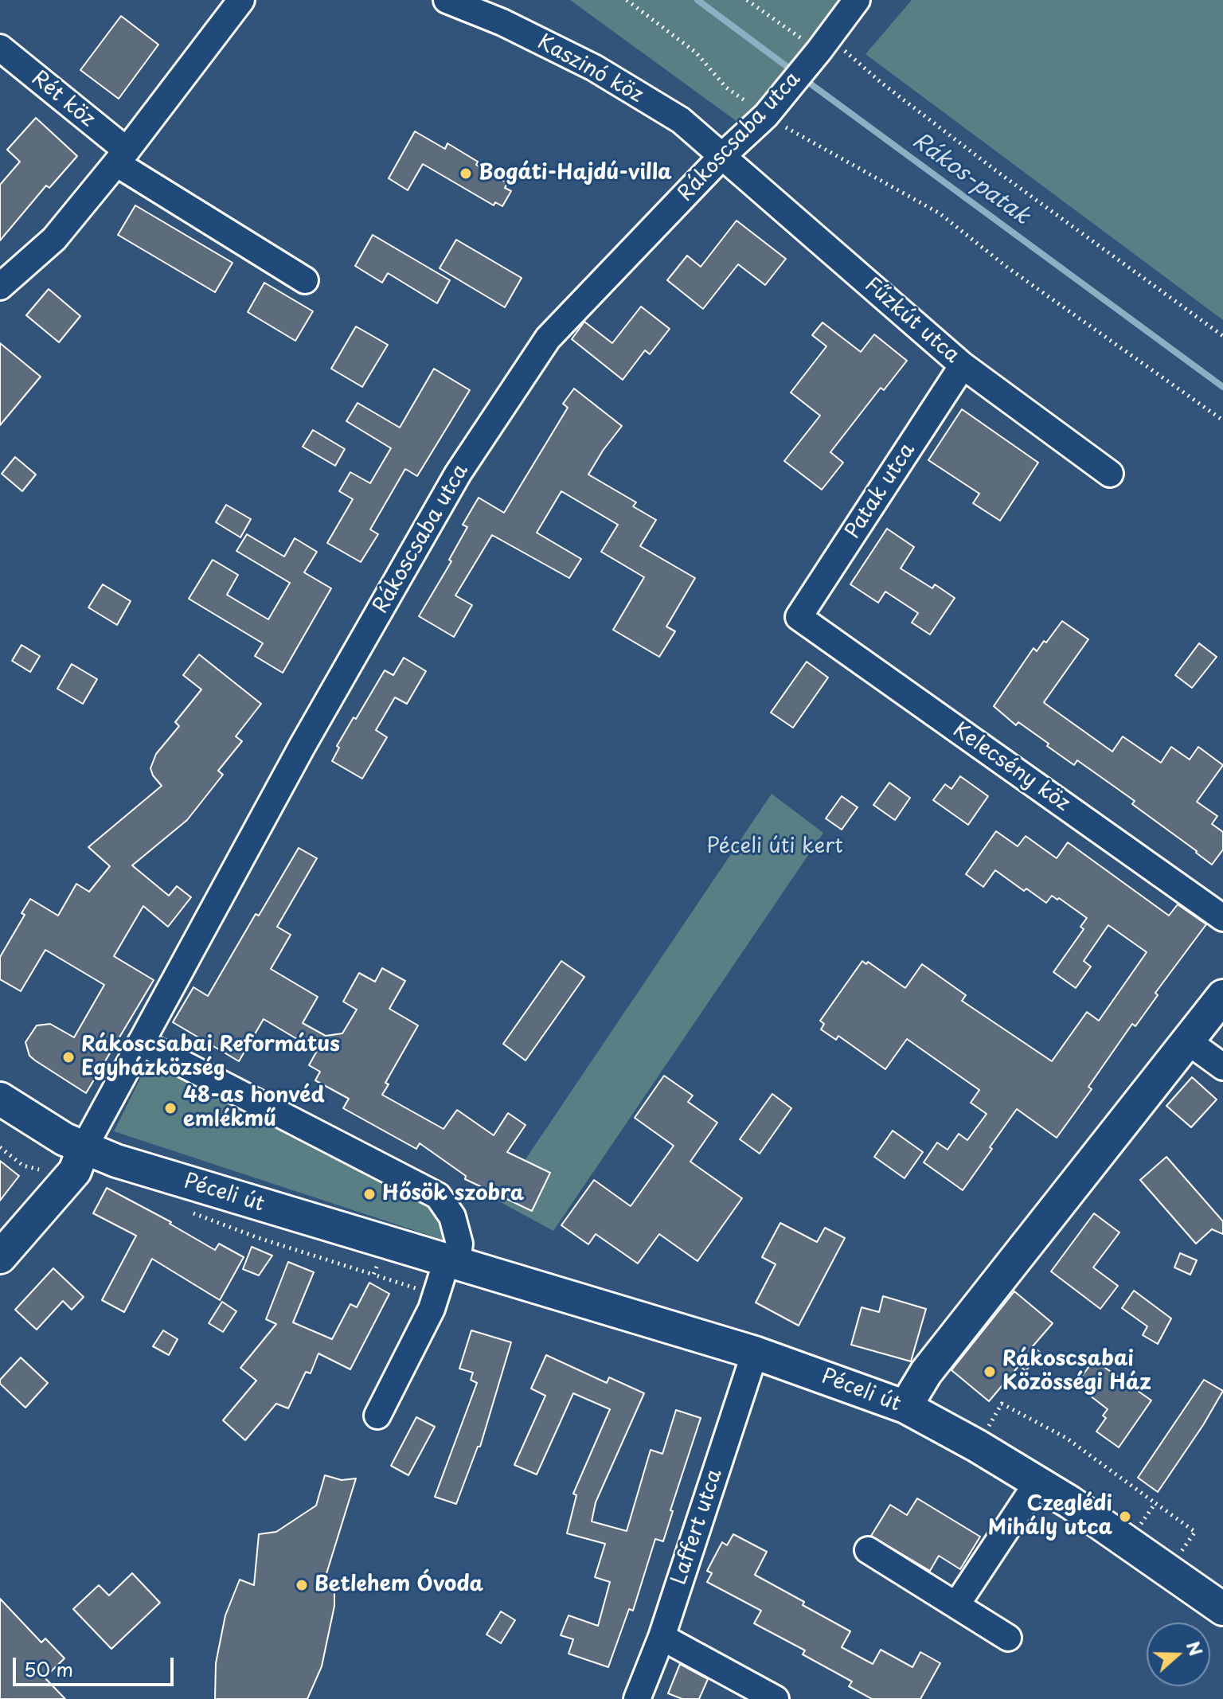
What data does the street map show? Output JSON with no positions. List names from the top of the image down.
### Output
{
  "streets": {
    "main road": ["Péceli út"],
    "street": [
      "Kaszinó köz",
      "Rét köz",
      "Rákoscsaba utca",
      "Fűzkút utca",
      "Patak utca",
      "Kelecsény köz",
      "Laffert utca"
    ]
  },
  "crossings": [
    ["Kaszinó köz", "Rákoscsaba utca"],
    ["Kaszinó köz", "Fűzkút utca"],
    ["Rákoscsaba utca", "Fűzkút utca"],
    ["Rákoscsaba utca", "Péceli út"],
    ["Fűzkút utca", "Patak utca"],
    ["Patak utca", "Kelecsény köz"],
    ["Péceli út", "Laffert utca"]
  ],
  "water": ["Rákos-patak"],
  "parks": ["Péceli úti kert"],
  "places": [
    "Bogáti-Hajdú-villa",
    "Rákoscsabai Református Egyházközség",
    "48-as honvéd emlékmű",
    "Hősök szobra",
    "Rákoscsabai Közösségi Ház",
    "Czeglédi Mihály utca",
    "Betlehem Óvoda"
  ],
  "scale_bar": "50 m",
  "north": "right"
}
